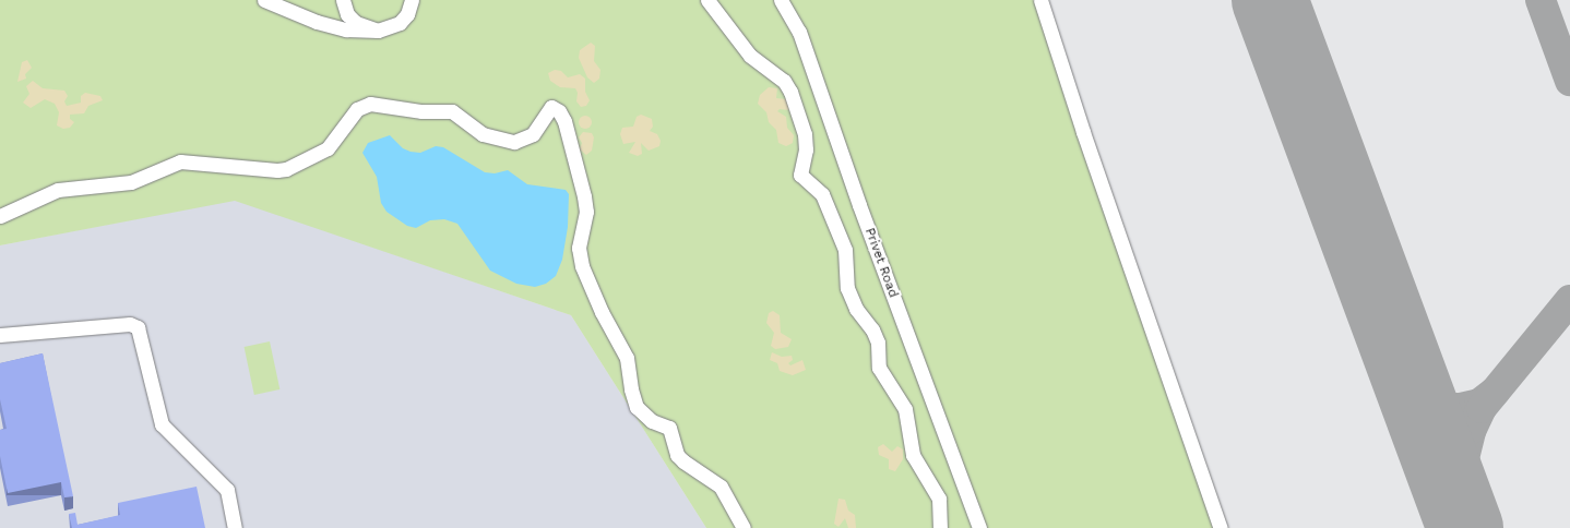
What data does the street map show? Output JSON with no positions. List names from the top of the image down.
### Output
{
  "streets": {
    "lane": ["Privet Road"]
  }
}
